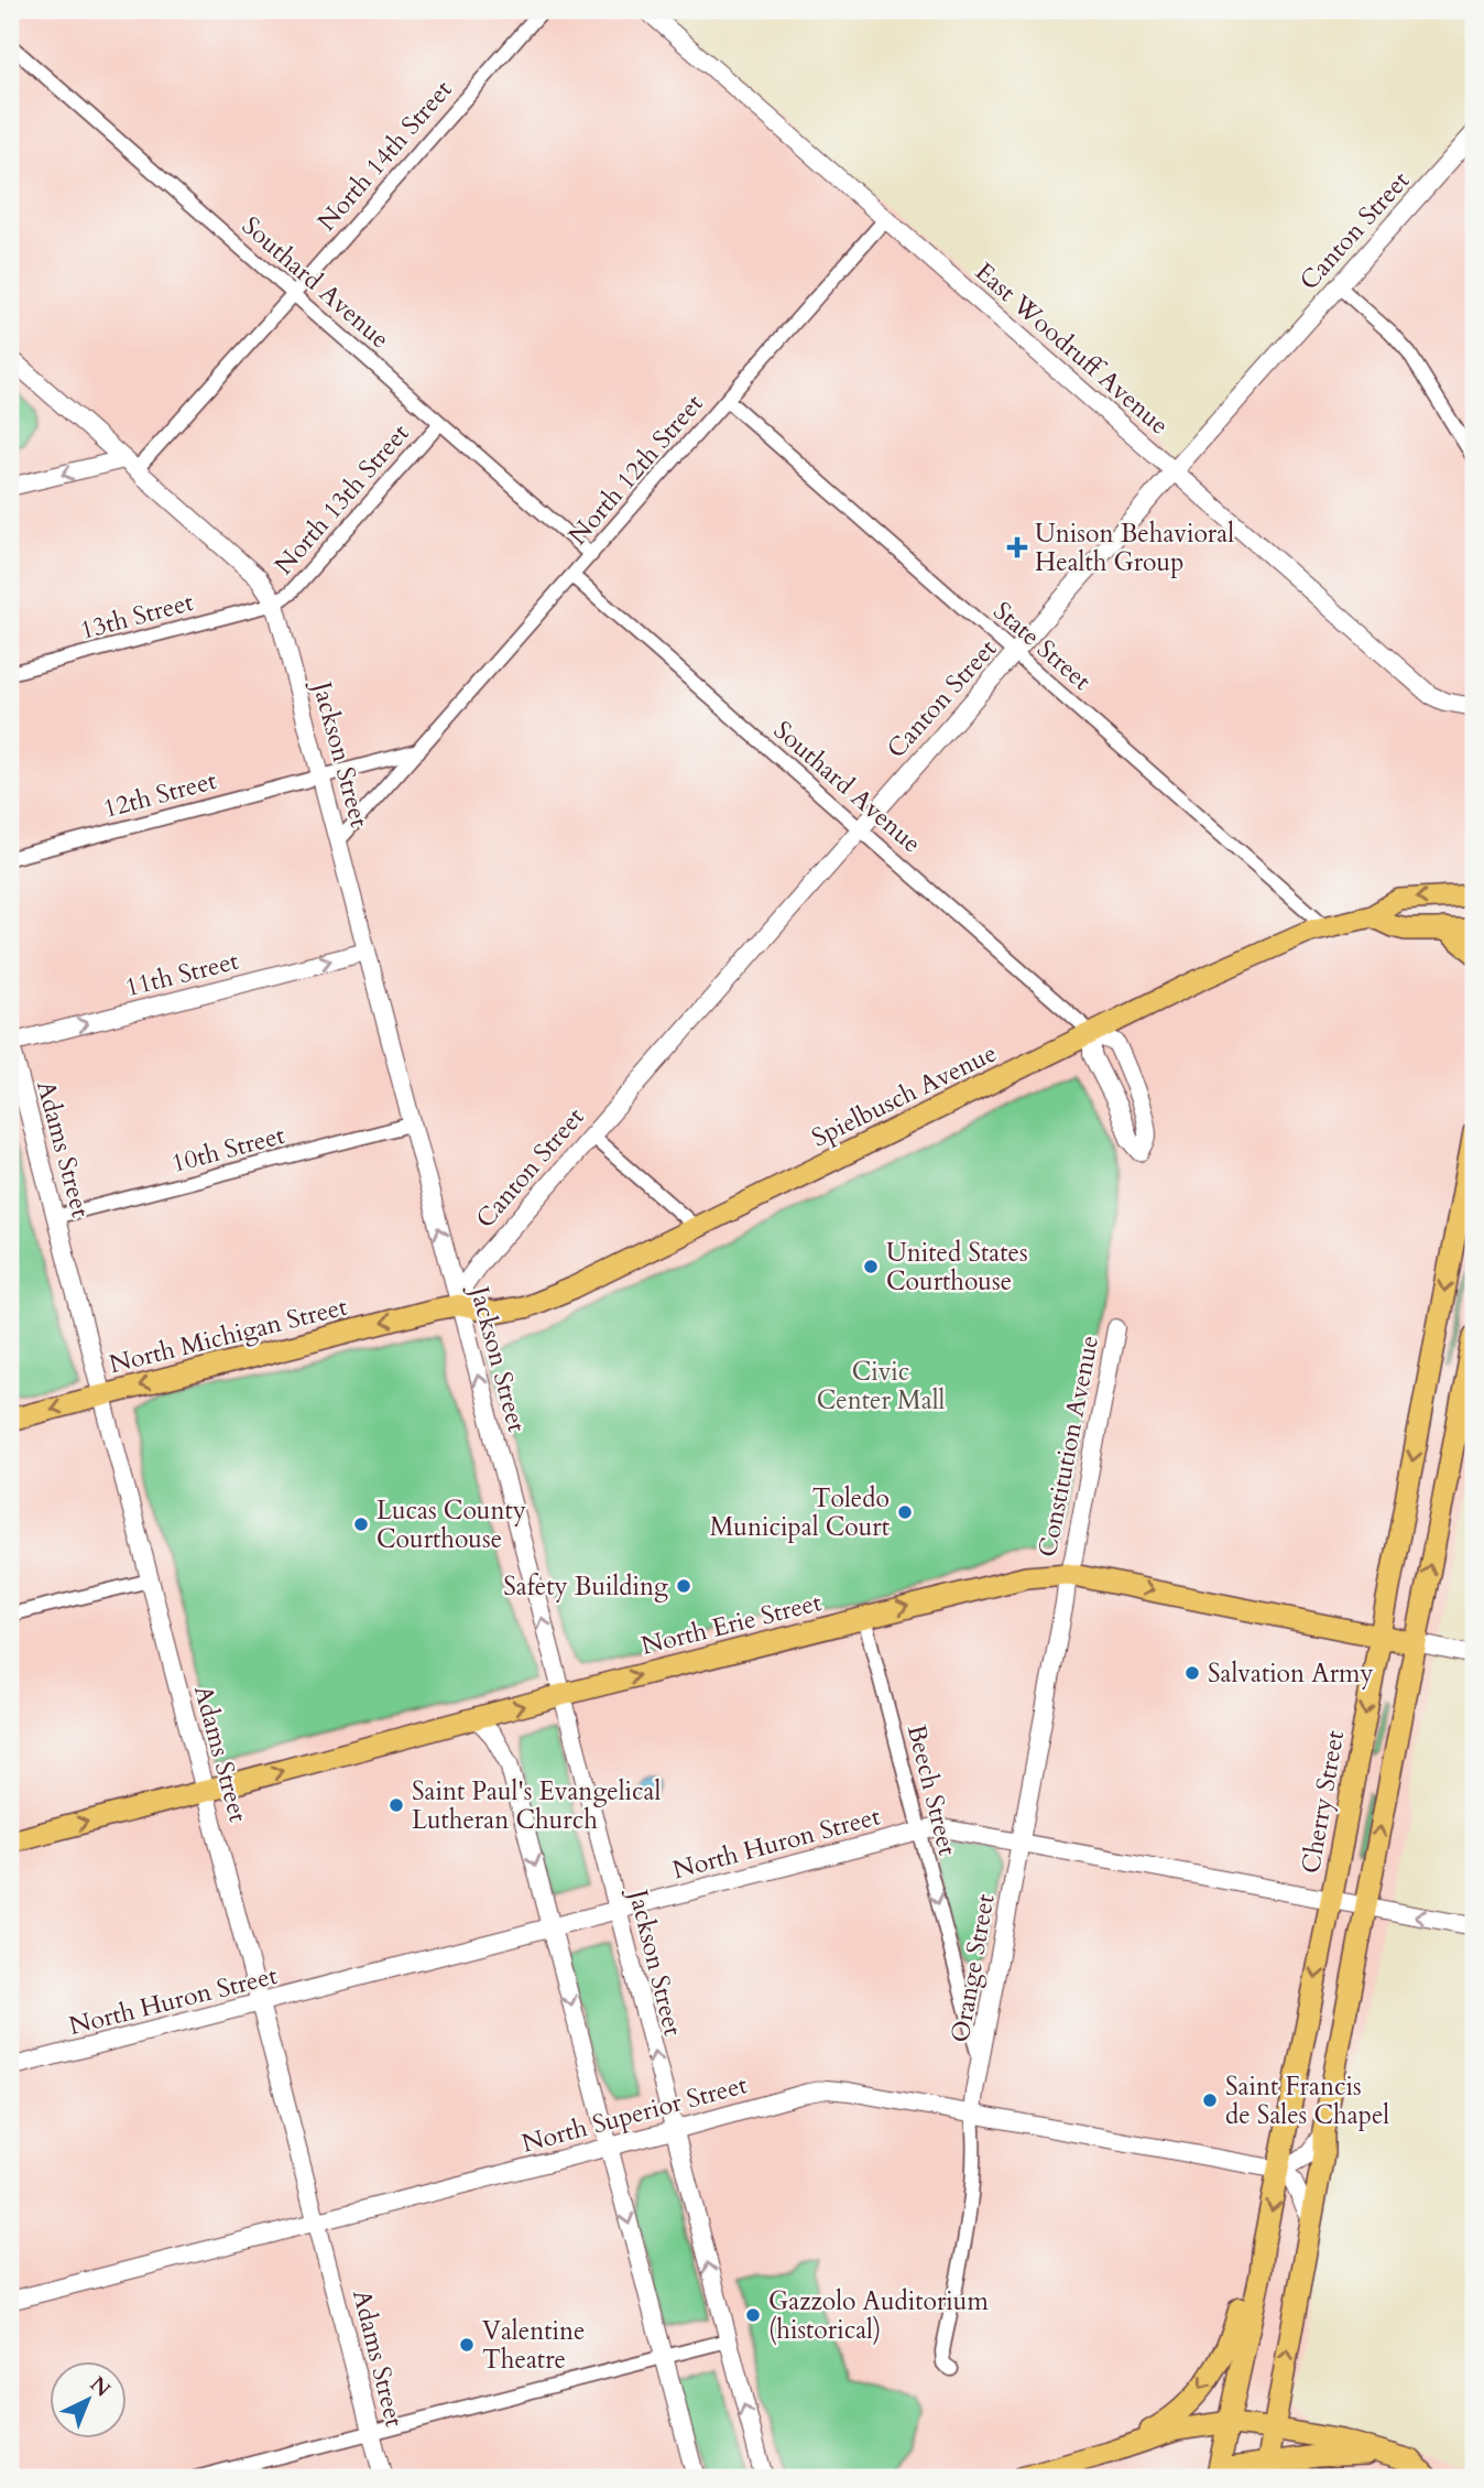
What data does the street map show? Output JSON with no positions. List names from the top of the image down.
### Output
{
  "streets": {
    "main road": [
      "Spielbusch Avenue",
      "North Michigan Street",
      "North Erie Street",
      "Cherry Street"
    ],
    "street": [
      "North 14th Street",
      "Canton Street",
      "Southard Avenue",
      "East Woodruff Avenue",
      "North 12th Street",
      "North 13th Street",
      "13th Street",
      "State Street",
      "Jackson Street",
      "12th Street",
      "11th Street",
      "Adams Street",
      "10th Street",
      "Constitution Avenue",
      "Beech Street",
      "North Huron Street",
      "Orange Street",
      "North Superior Street"
    ]
  },
  "crossings": [
    ["North 14th Street", "Southard Avenue"],
    ["North 14th Street", "Jackson Street"],
    ["Canton Street", "Southard Avenue"],
    ["Canton Street", "East Woodruff Avenue"],
    ["Canton Street", "State Street"],
    ["Canton Street", "Jackson Street"],
    ["Canton Street", "Spielbusch Avenue"],
    ["Canton Street", "North Michigan Street"],
    ["Southard Avenue", "North 12th Street"],
    ["Southard Avenue", "North 13th Street"],
    ["Southard Avenue", "Spielbusch Avenue"],
    ["East Woodruff Avenue", "North 12th Street"],
    ["North 12th Street", "State Street"],
    ["North 12th Street", "Jackson Street"],
    ["North 13th Street", "13th Street"],
    ["North 13th Street", "Jackson Street"],
    ["13th Street", "Jackson Street"],
    ["State Street", "Spielbusch Avenue"],
    ["Jackson Street", "12th Street"],
    ["Jackson Street", "11th Street"],
    ["Jackson Street", "Spielbusch Avenue"],
    ["Jackson Street", "10th Street"],
    ["Jackson Street", "North Michigan Street"],
    ["Jackson Street", "North Erie Street"],
    ["Jackson Street", "North Huron Street"],
    ["Jackson Street", "North Superior Street"],
    ["11th Street", "Adams Street"],
    ["Spielbusch Avenue", "North Michigan Street"],
    ["Adams Street", "10th Street"],
    ["Adams Street", "North Michigan Street"],
    ["Adams Street", "North Erie Street"],
    ["Adams Street", "North Huron Street"],
    ["Adams Street", "North Superior Street"],
    ["Constitution Avenue", "North Erie Street"],
    ["Constitution Avenue", "Orange Street"],
    ["North Erie Street", "Beech Street"],
    ["North Erie Street", "Cherry Street"],
    ["North Erie Street", "Orange Street"],
    ["Beech Street", "North Huron Street"],
    ["Beech Street", "Orange Street"],
    ["Cherry Street", "North Huron Street"],
    ["Cherry Street", "North Superior Street"],
    ["North Huron Street", "Orange Street"],
    ["Orange Street", "North Superior Street"]
  ],
  "one_way": [
    "11th Street",
    "North Michigan Street",
    "North Erie Street",
    "Beech Street"
  ],
  "parks": ["Civic Center Mall"],
  "places": {
    "health": ["Unison Behavioral Health Group"],
    "other": [
      "United States Courthouse",
      "Toledo Municipal Court",
      "Lucas County Courthouse",
      "Safety Building",
      "Salvation Army",
      "Saint Paul's Evangelical Lutheran Church",
      "Saint Francis de Sales Chapel",
      "Gazzolo Auditorium (historical)",
      "Valentine Theatre"
    ]
  },
  "north": "top right"
}
